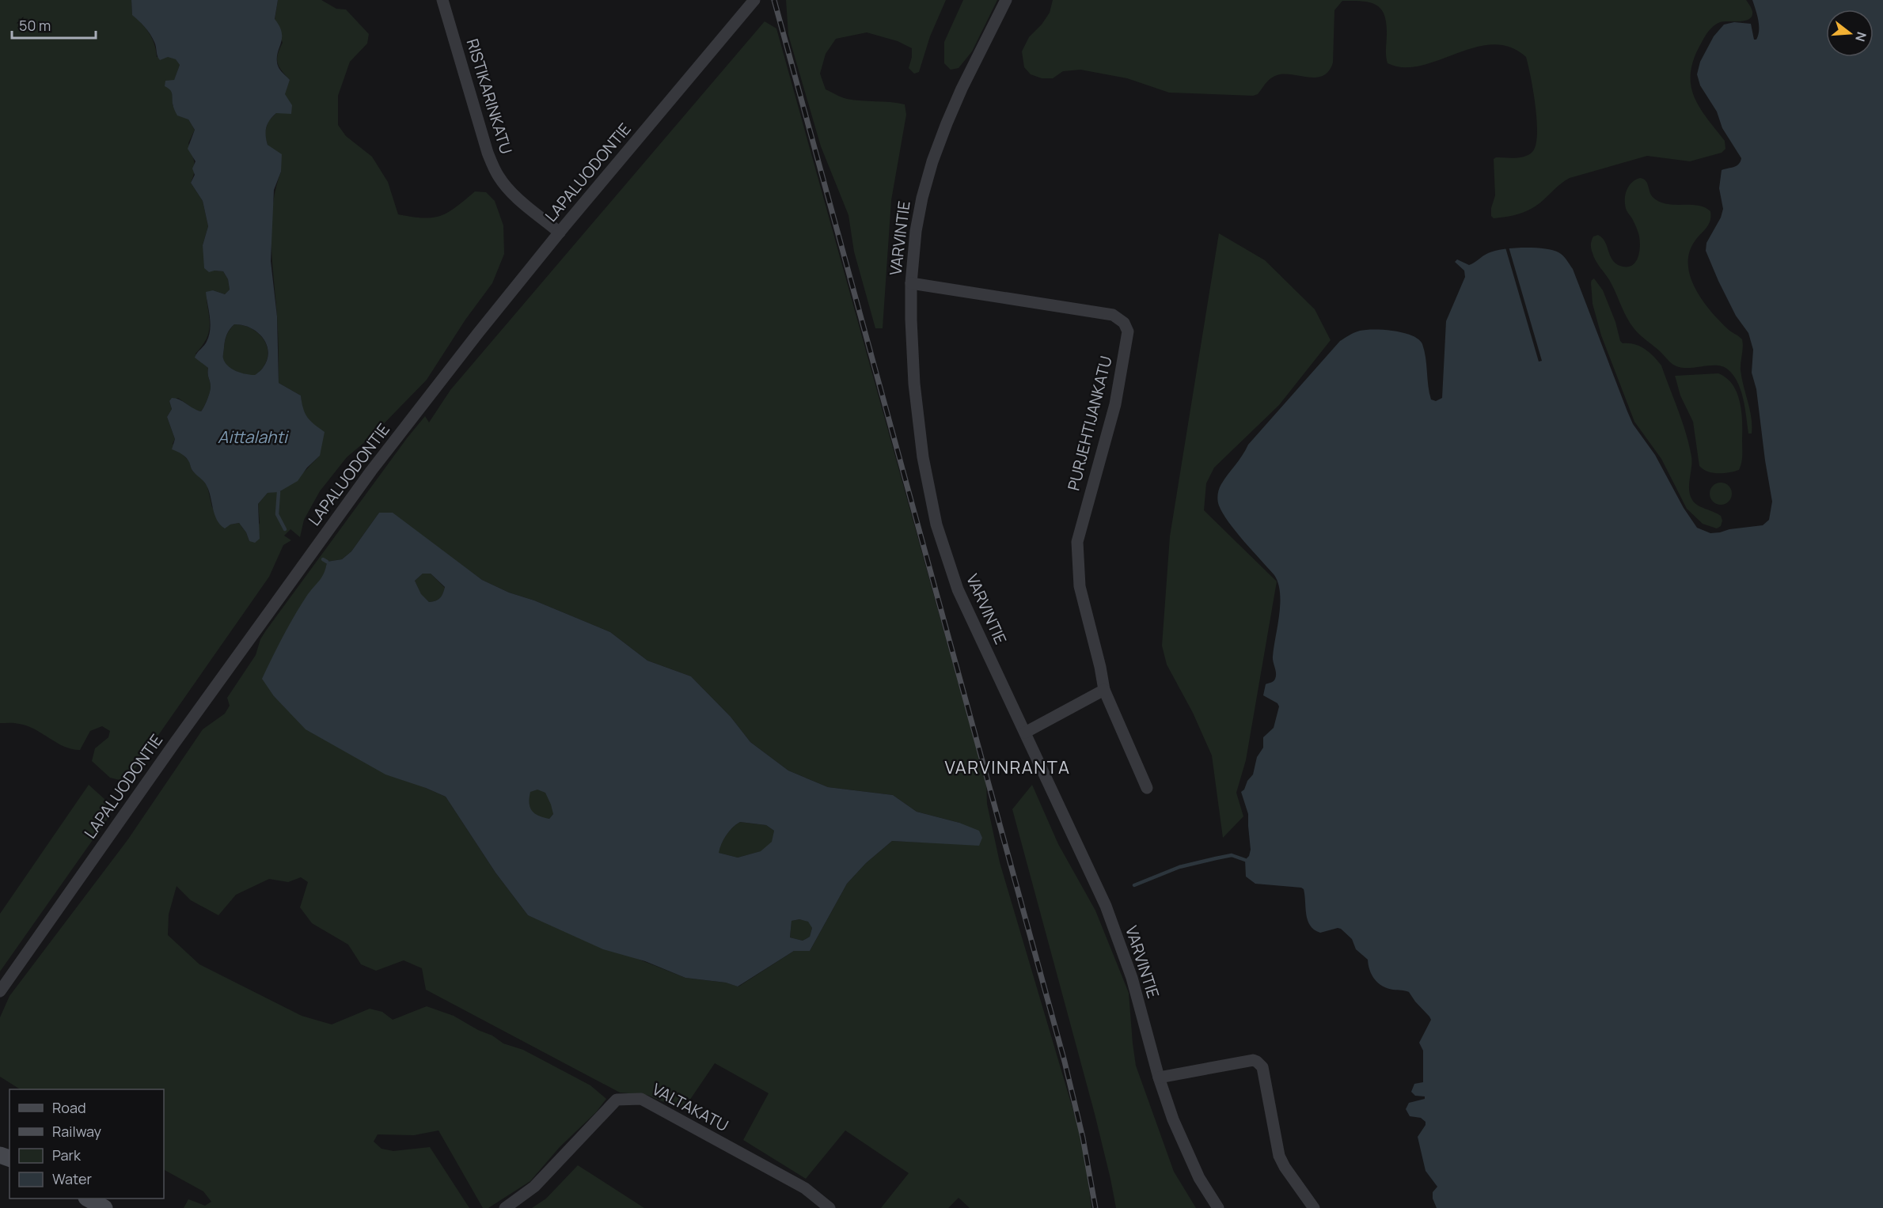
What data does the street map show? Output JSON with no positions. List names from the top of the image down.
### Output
{
  "streets": {
    "street": [
      "RISTIKARINKATU",
      "LAPALUODONTIE",
      "VARVINTIE",
      "PURJEHTIJANKATU",
      "VALTAKATU"
    ]
  },
  "crossings": [
    ["RISTIKARINKATU", "LAPALUODONTIE"],
    ["VARVINTIE", "PURJEHTIJANKATU"]
  ],
  "districts": ["VARVINRANTA"],
  "water": ["Aittalahti"],
  "legend": [
    "Road",
    "Railway",
    "Park",
    "Water"
  ],
  "scale_bar": "50 m",
  "north": "right"
}
